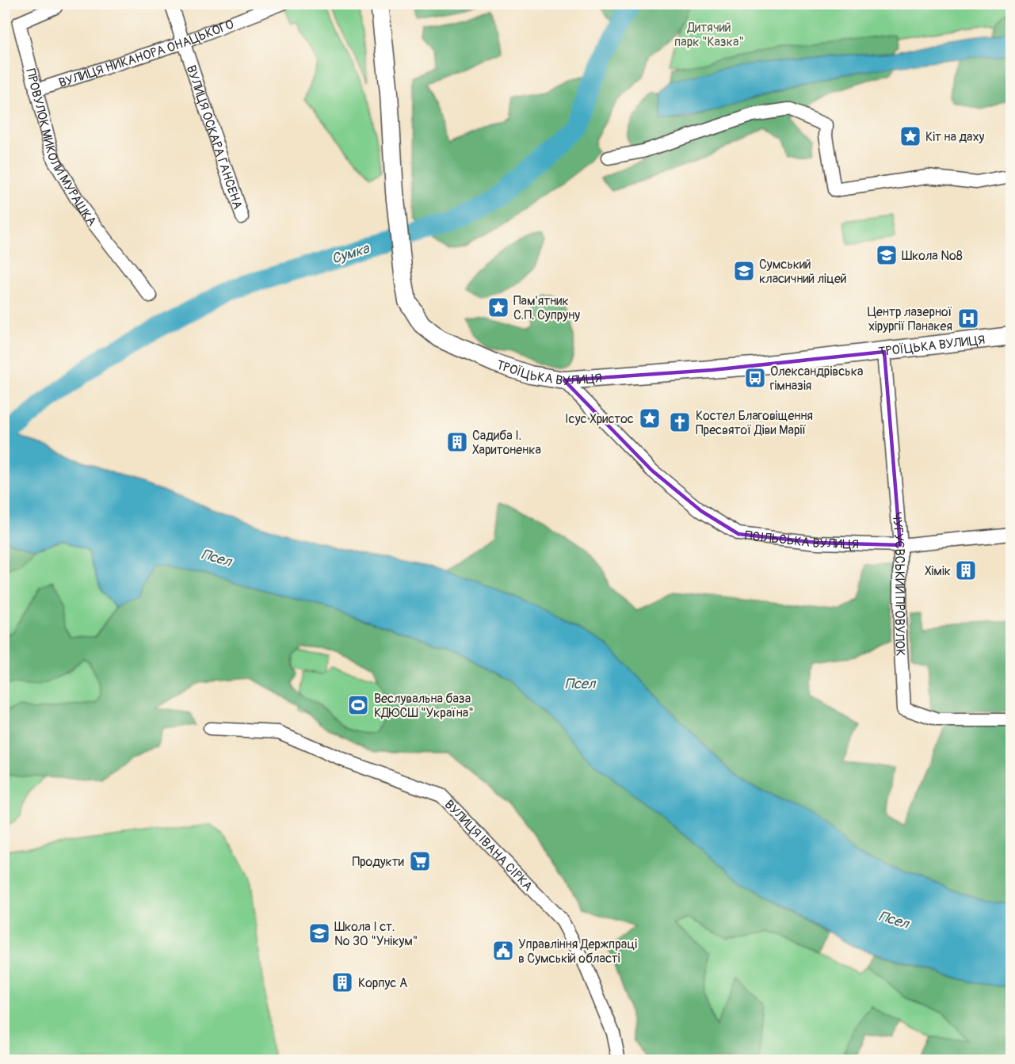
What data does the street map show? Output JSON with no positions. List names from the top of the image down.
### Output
{
  "streets": {
    "main road": ["ТРОЇЦЬКА ВУЛИЦЯ"],
    "street": [
      "ВУЛИЦЯ НИКАНОРА ОНАЦЬКОГО",
      "ВУЛИЦЯ ОСКАРА ГАНСЕНА",
      "ПРОВУЛОК МИКОЛИ МУРАШКА",
      "ПСІЛЬСЬКА ВУЛИЦЯ",
      "ЧУГУЄВСЬКИЙ ПРОВУЛОК",
      "ВУЛИЦЯ ІВАНА СІРКА"
    ]
  },
  "crossings": [
    ["ВУЛИЦЯ НИКАНОРА ОНАЦЬКОГО", "ВУЛИЦЯ ОСКАРА ГАНСЕНА"],
    ["ВУЛИЦЯ НИКАНОРА ОНАЦЬКОГО", "ПРОВУЛОК МИКОЛИ МУРАШКА"],
    ["ТРОЇЦЬКА ВУЛИЦЯ", "ПСІЛЬСЬКА ВУЛИЦЯ"],
    ["ТРОЇЦЬКА ВУЛИЦЯ", "ЧУГУЄВСЬКИЙ ПРОВУЛОК"],
    ["ПСІЛЬСЬКА ВУЛИЦЯ", "ЧУГУЄВСЬКИЙ ПРОВУЛОК"]
  ],
  "water": ["Сумка", "Псел"],
  "parks": ["Дитячий парк \"Казка\""],
  "places": {
    "place": ["Кіт на даху", "Пам'ятник С.П. Супруну", "Ісус Христос"],
    "school or university": ["Школа №8", "Сумський класичний ліцей", "Школа І ст. № 30 \"Унікум\""],
    "hospital": ["Центр лазерної хірургії Панакея"],
    "bus stop": ["Олександрівська гімназія"],
    "church": ["Костел Благовіщення Пресвятої Діви Марії"],
    "building": ["Садиба І. Харитоненка", "Хімік", "Корпус А"],
    "sports": ["Веслувальна база КДЮСШ \"Україна\""],
    "supermarket": ["Продукти"],
    "public building": ["Управління Держпраці в Сумській області"]
  }
}
